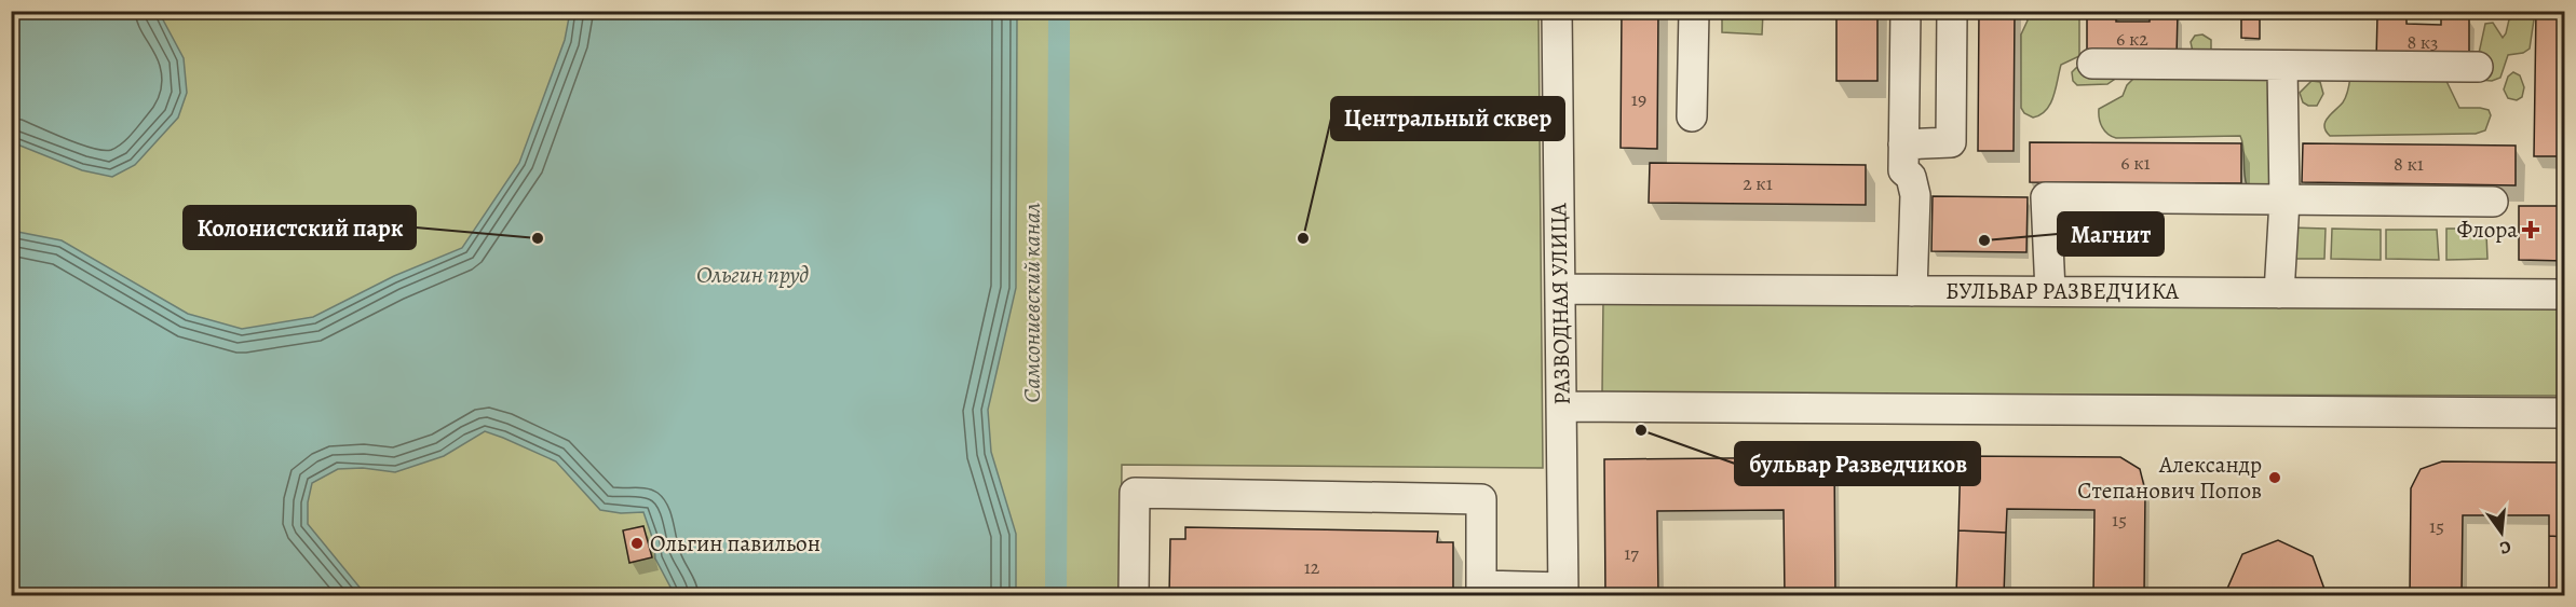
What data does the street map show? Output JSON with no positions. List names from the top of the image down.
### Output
{
  "streets": {
    "street": ["БУЛЬВАР РАЗВЕДЧИКА", "РАЗВОДНАЯ УЛИЦА"]
  },
  "crossings": [
    ["БУЛЬВАР РАЗВЕДЧИКА", "РАЗВОДНАЯ УЛИЦА"]
  ],
  "water": ["Ольгин пруд", "Самсониевский канал"],
  "places": {
    "health": ["Флора"],
    "other": [
      "Колонистский парк",
      "Центральный сквер",
      "Магнит",
      "бульвар Разведчиков",
      "Александр Степанович Попов",
      "Ольгин павильон"
    ]
  },
  "house_numbers": [
    "6 к2",
    "8 к3",
    "19",
    "6 к1",
    "8 к1",
    "2 к1",
    "15",
    "15",
    "17",
    "12"
  ],
  "north": "bottom"
}
